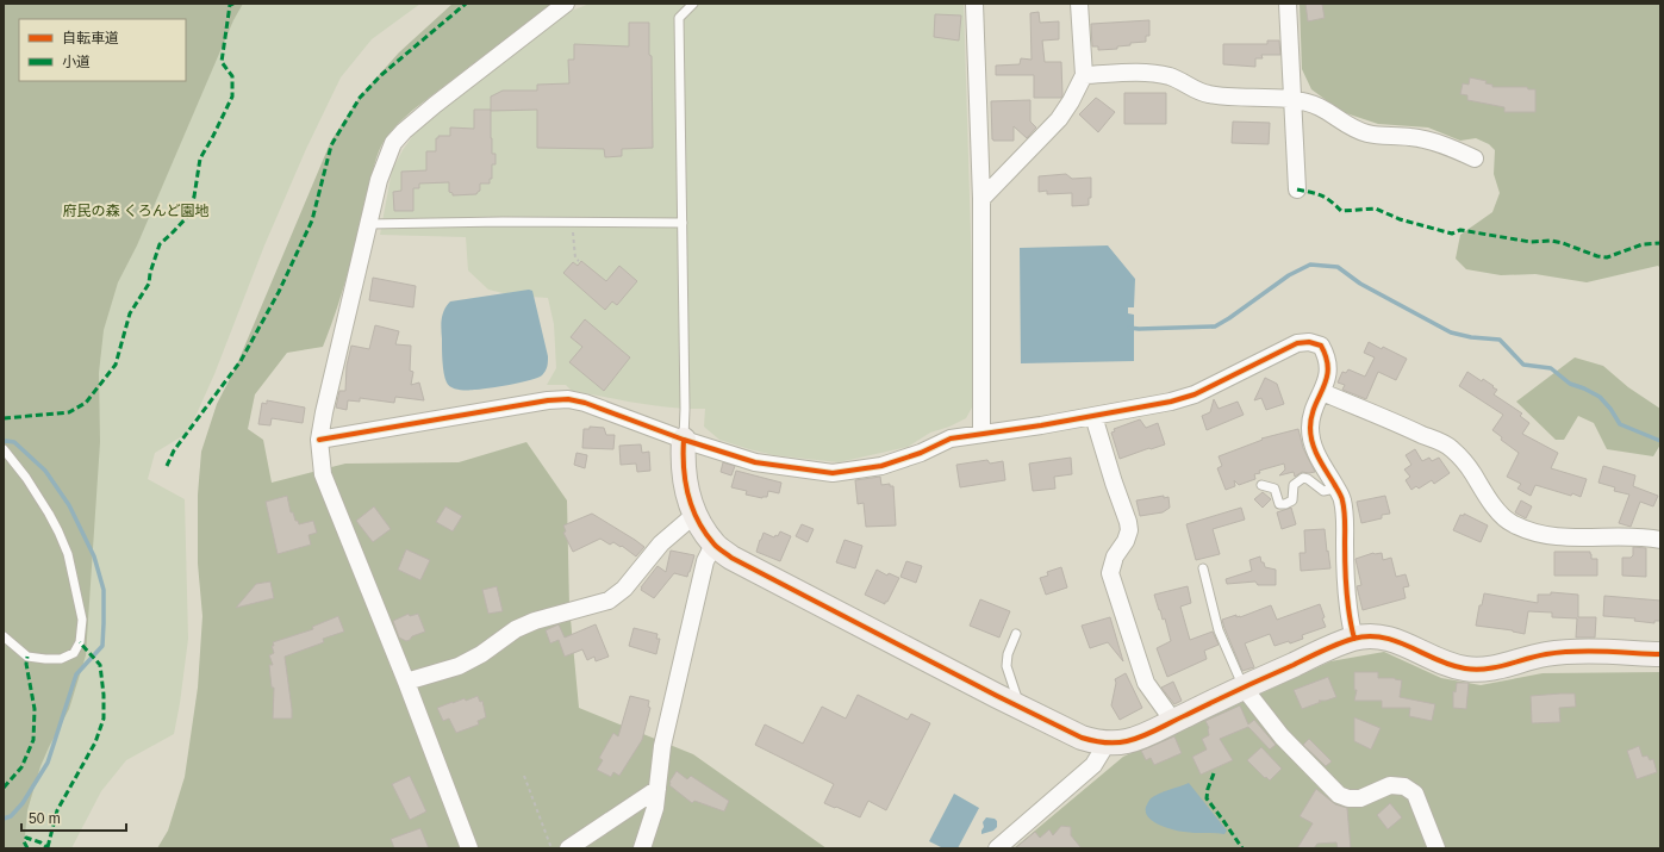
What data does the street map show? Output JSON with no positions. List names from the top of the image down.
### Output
{
  "parks": ["府民の森 くろんど園地"],
  "legend": ["自転車道", "小道"],
  "scale_bar": "50 m"
}
